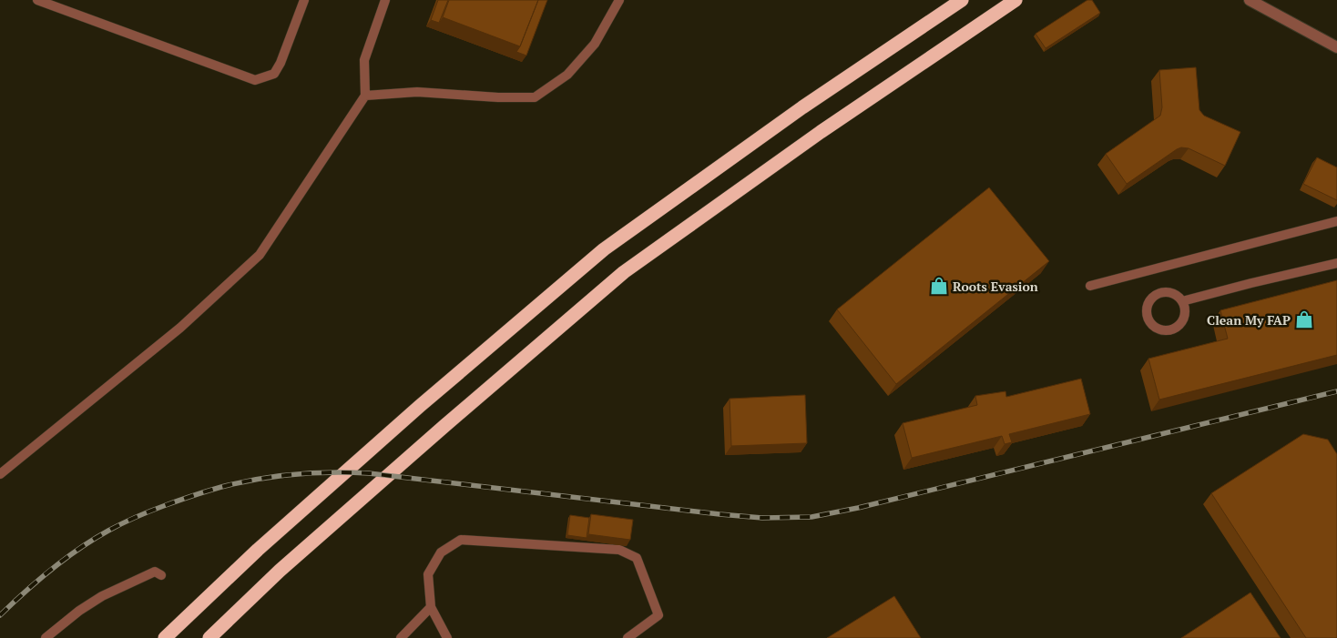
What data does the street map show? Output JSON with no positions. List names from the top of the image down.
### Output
{
  "places": {
    "shop": ["Roots Evasion", "Clean My FAP"]
  }
}
